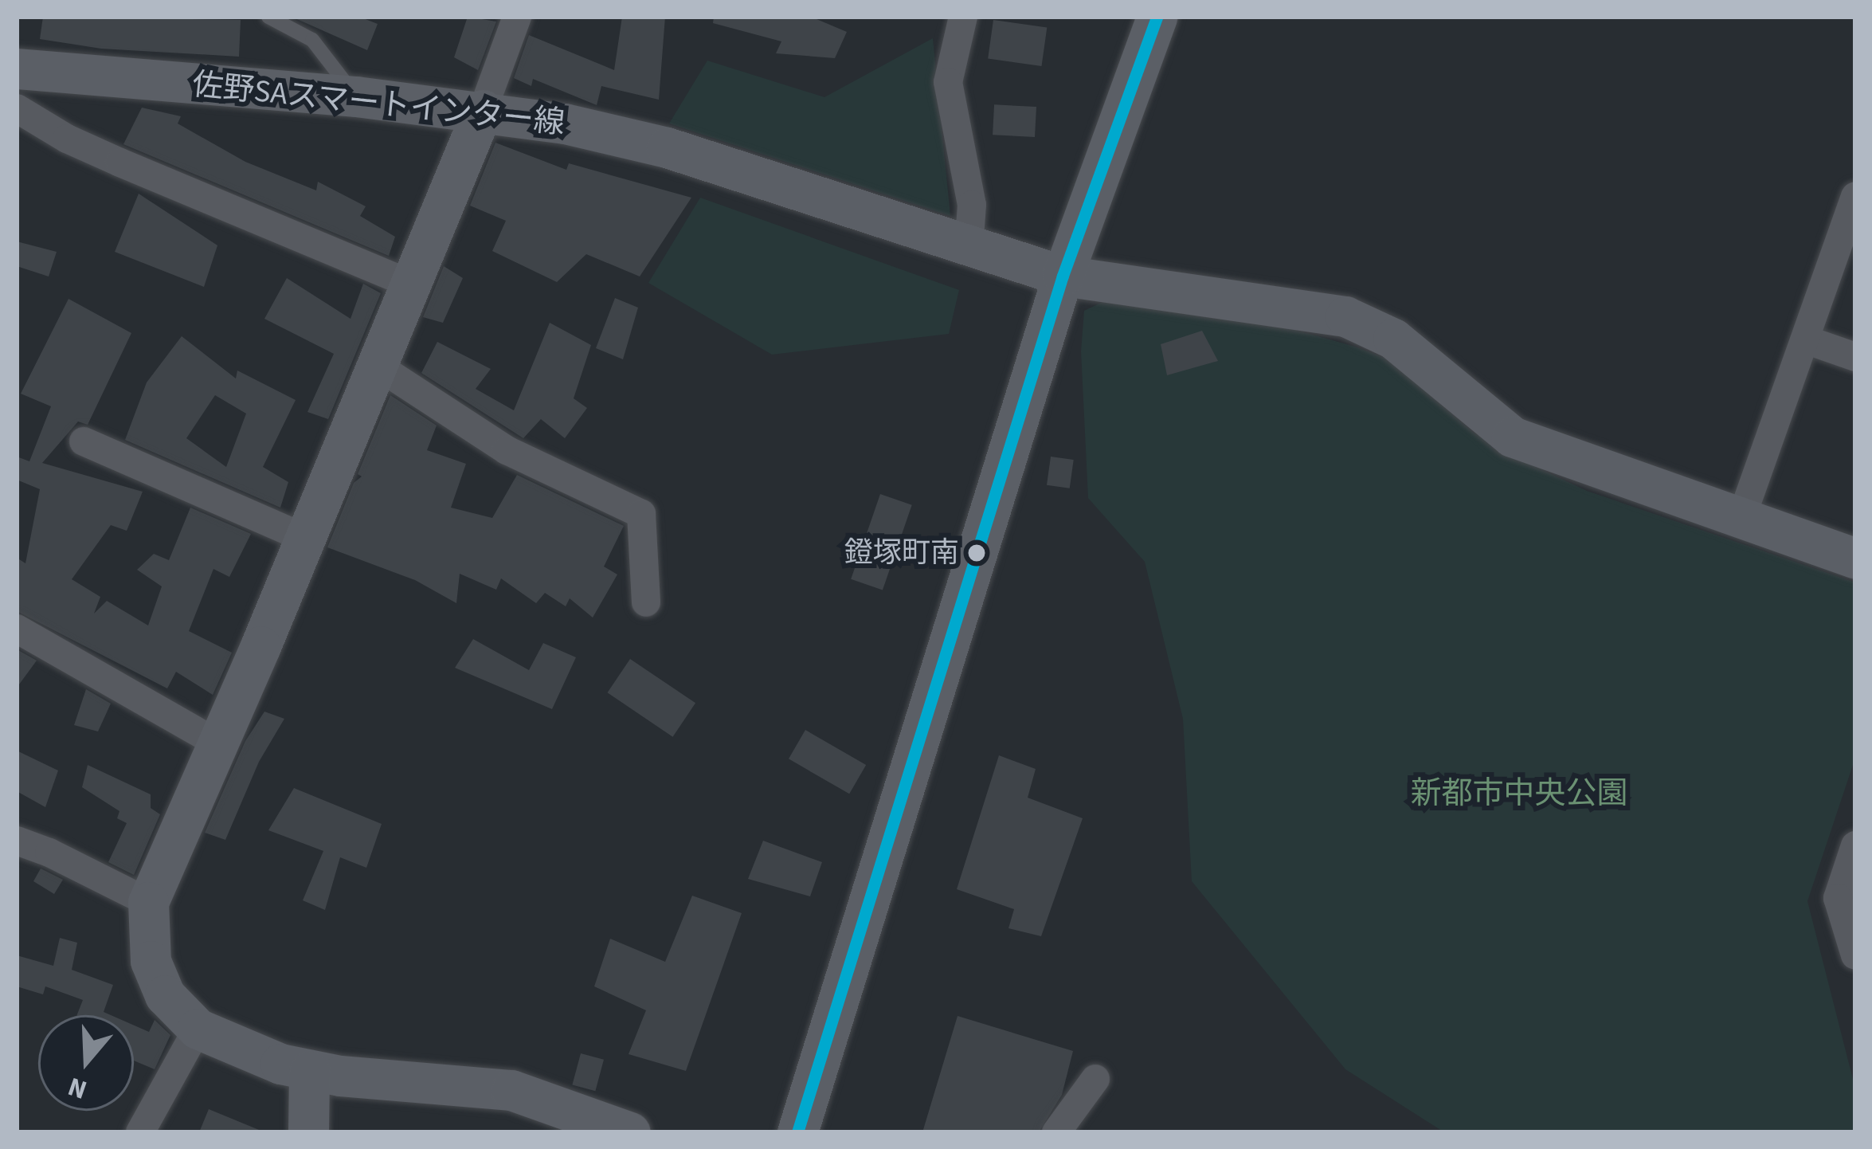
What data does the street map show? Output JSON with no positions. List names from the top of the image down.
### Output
{
  "streets": {
    "street": ["佐野SAスマートインター線"]
  },
  "parks": ["新都市中央公園"],
  "places": ["鐙塚町南"],
  "north": "bottom"
}
